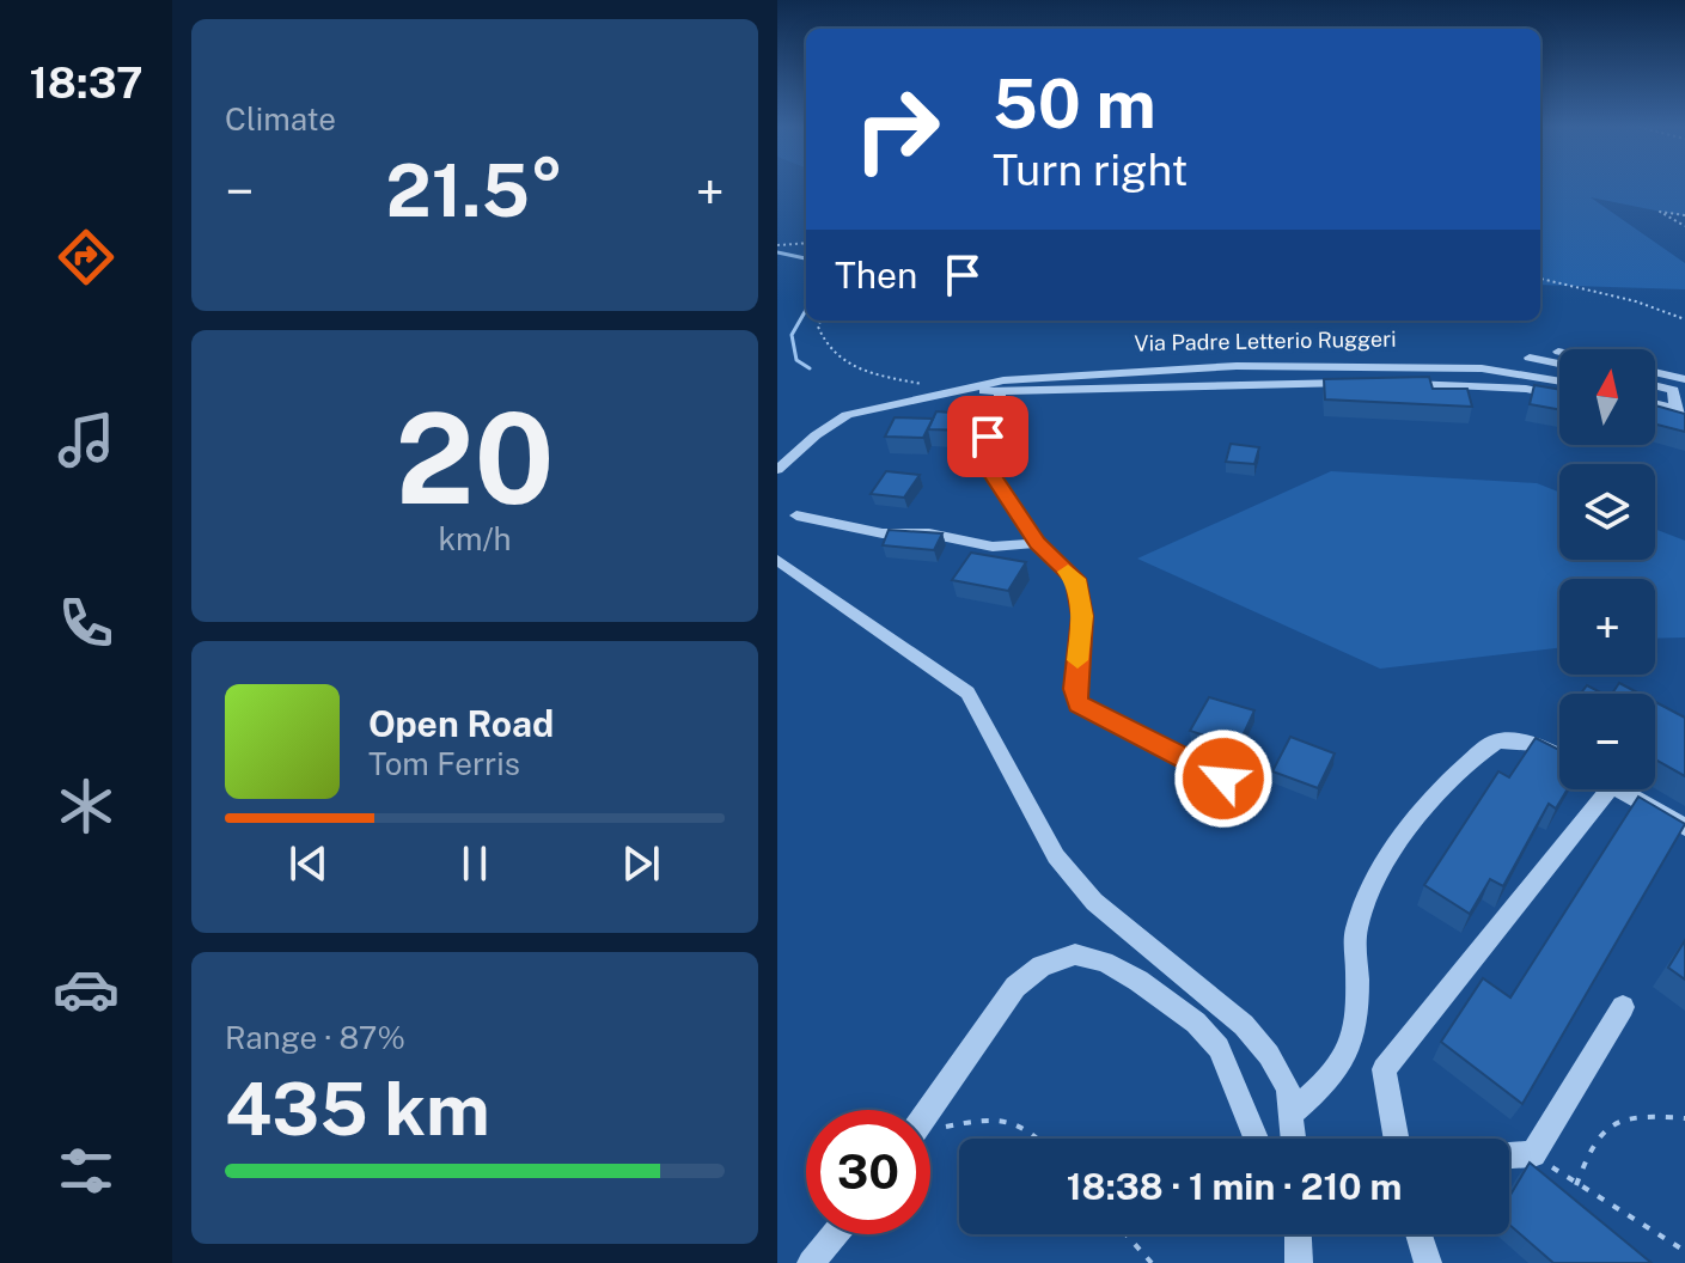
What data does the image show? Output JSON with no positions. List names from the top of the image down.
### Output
{
  "streets": {
    "street": ["Via Padre Letterio Ruggeri"]
  },
  "north": "top",
  "page": {
    "tabs": "18:37",
    "tile": [
      "Climate",
      ["20", "km/h"],
      ["Range · 87%", "435 km"]
    ],
    "turn": ["50 m", "Turn right"],
    "heat": ["−", "21.5°", "+"],
    "then": "Then",
    "map_buttons": ["+", "−"],
    "song": ["Open Road", "Tom Ferris"],
    "limit": "30",
    "trip": "18:38 · 1 min · 210 m"
  }
}
